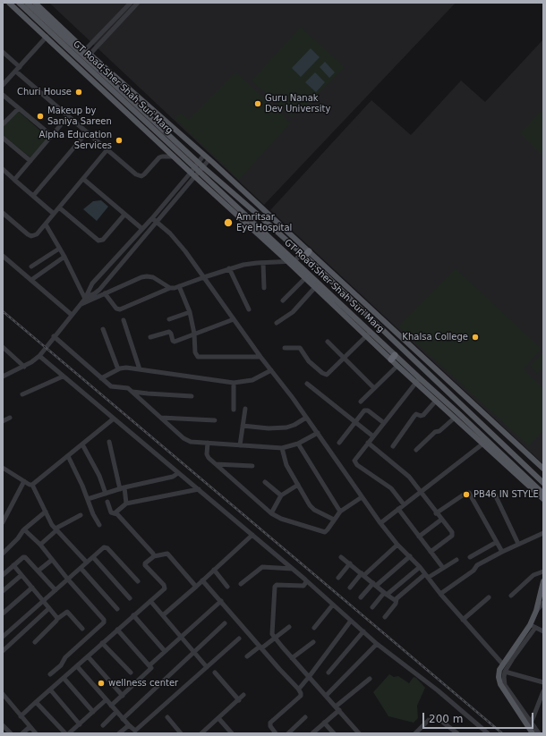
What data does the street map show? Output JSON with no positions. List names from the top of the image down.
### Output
{
  "streets": {
    "main road": ["GT Road;Sher Shah Suri Marg"]
  },
  "places": [
    "Churi House",
    "Guru Nanak Dev University",
    "Makeup by Saniya Sareen",
    "Alpha Education Services",
    "Amritsar Eye Hospital",
    "Khalsa College",
    "PB46 IN STYLE",
    "wellness center"
  ],
  "scale_bar": "200 m"
}
